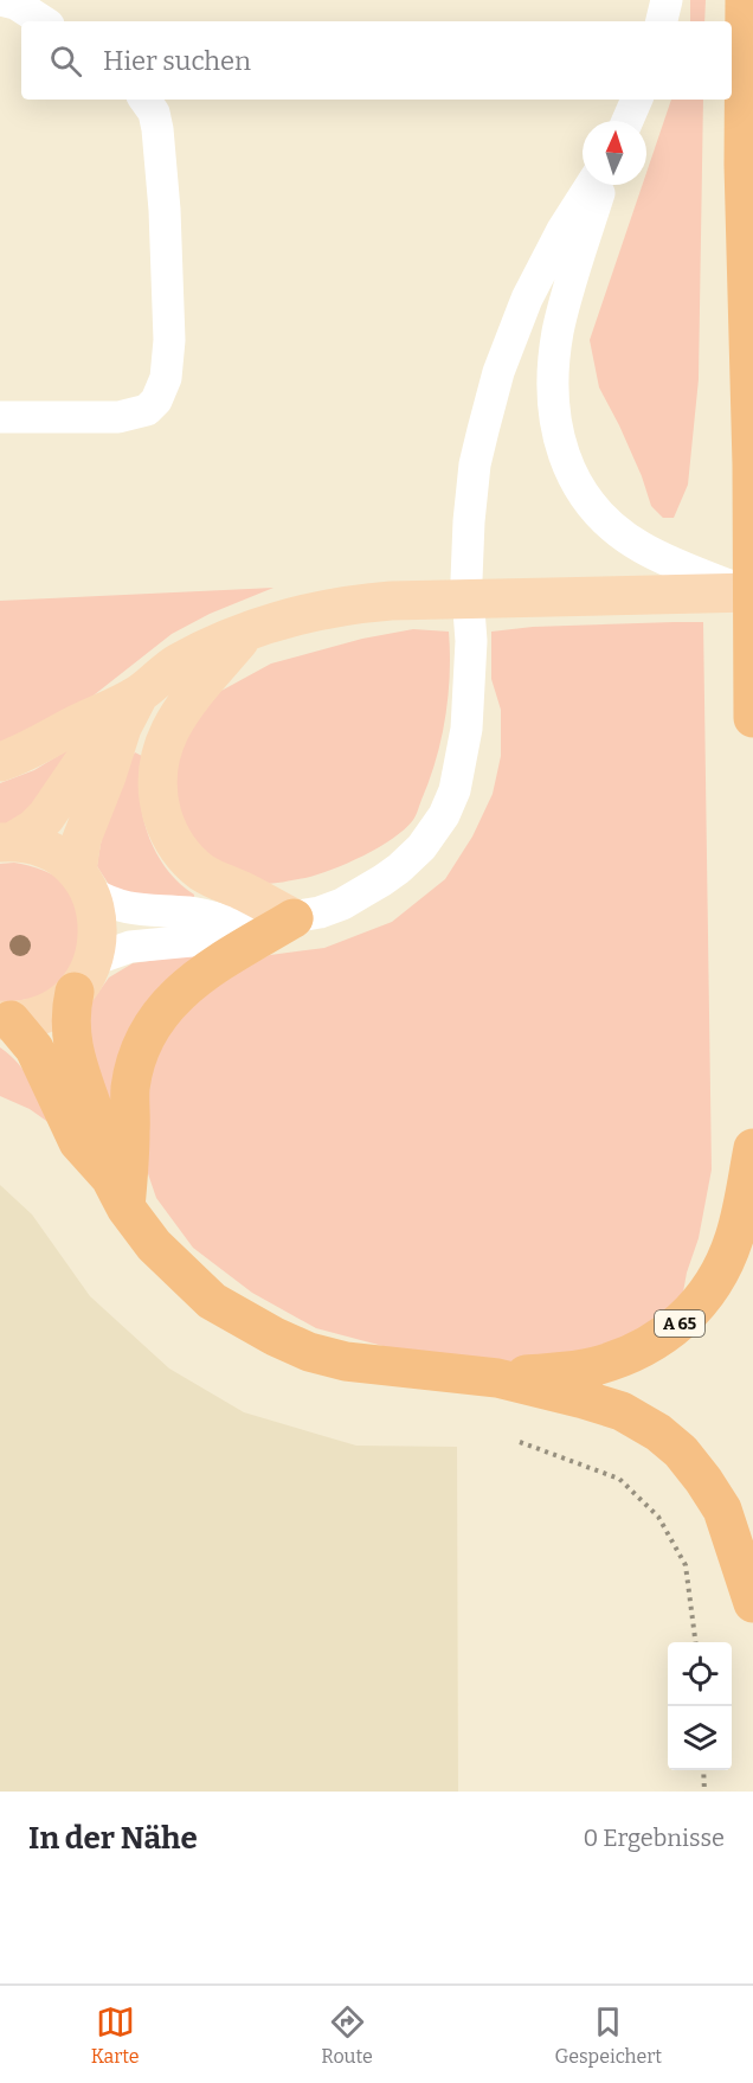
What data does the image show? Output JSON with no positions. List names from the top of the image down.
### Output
{
  "streets": {
    "highway": ["A 65"]
  },
  "north": "top",
  "page": {
    "search": "Hier suchen",
    "heading": ["In der Nähe", "0 Ergebnisse"],
    "nav": ["Karte", "Route", "Gespeichert"]
  }
}
